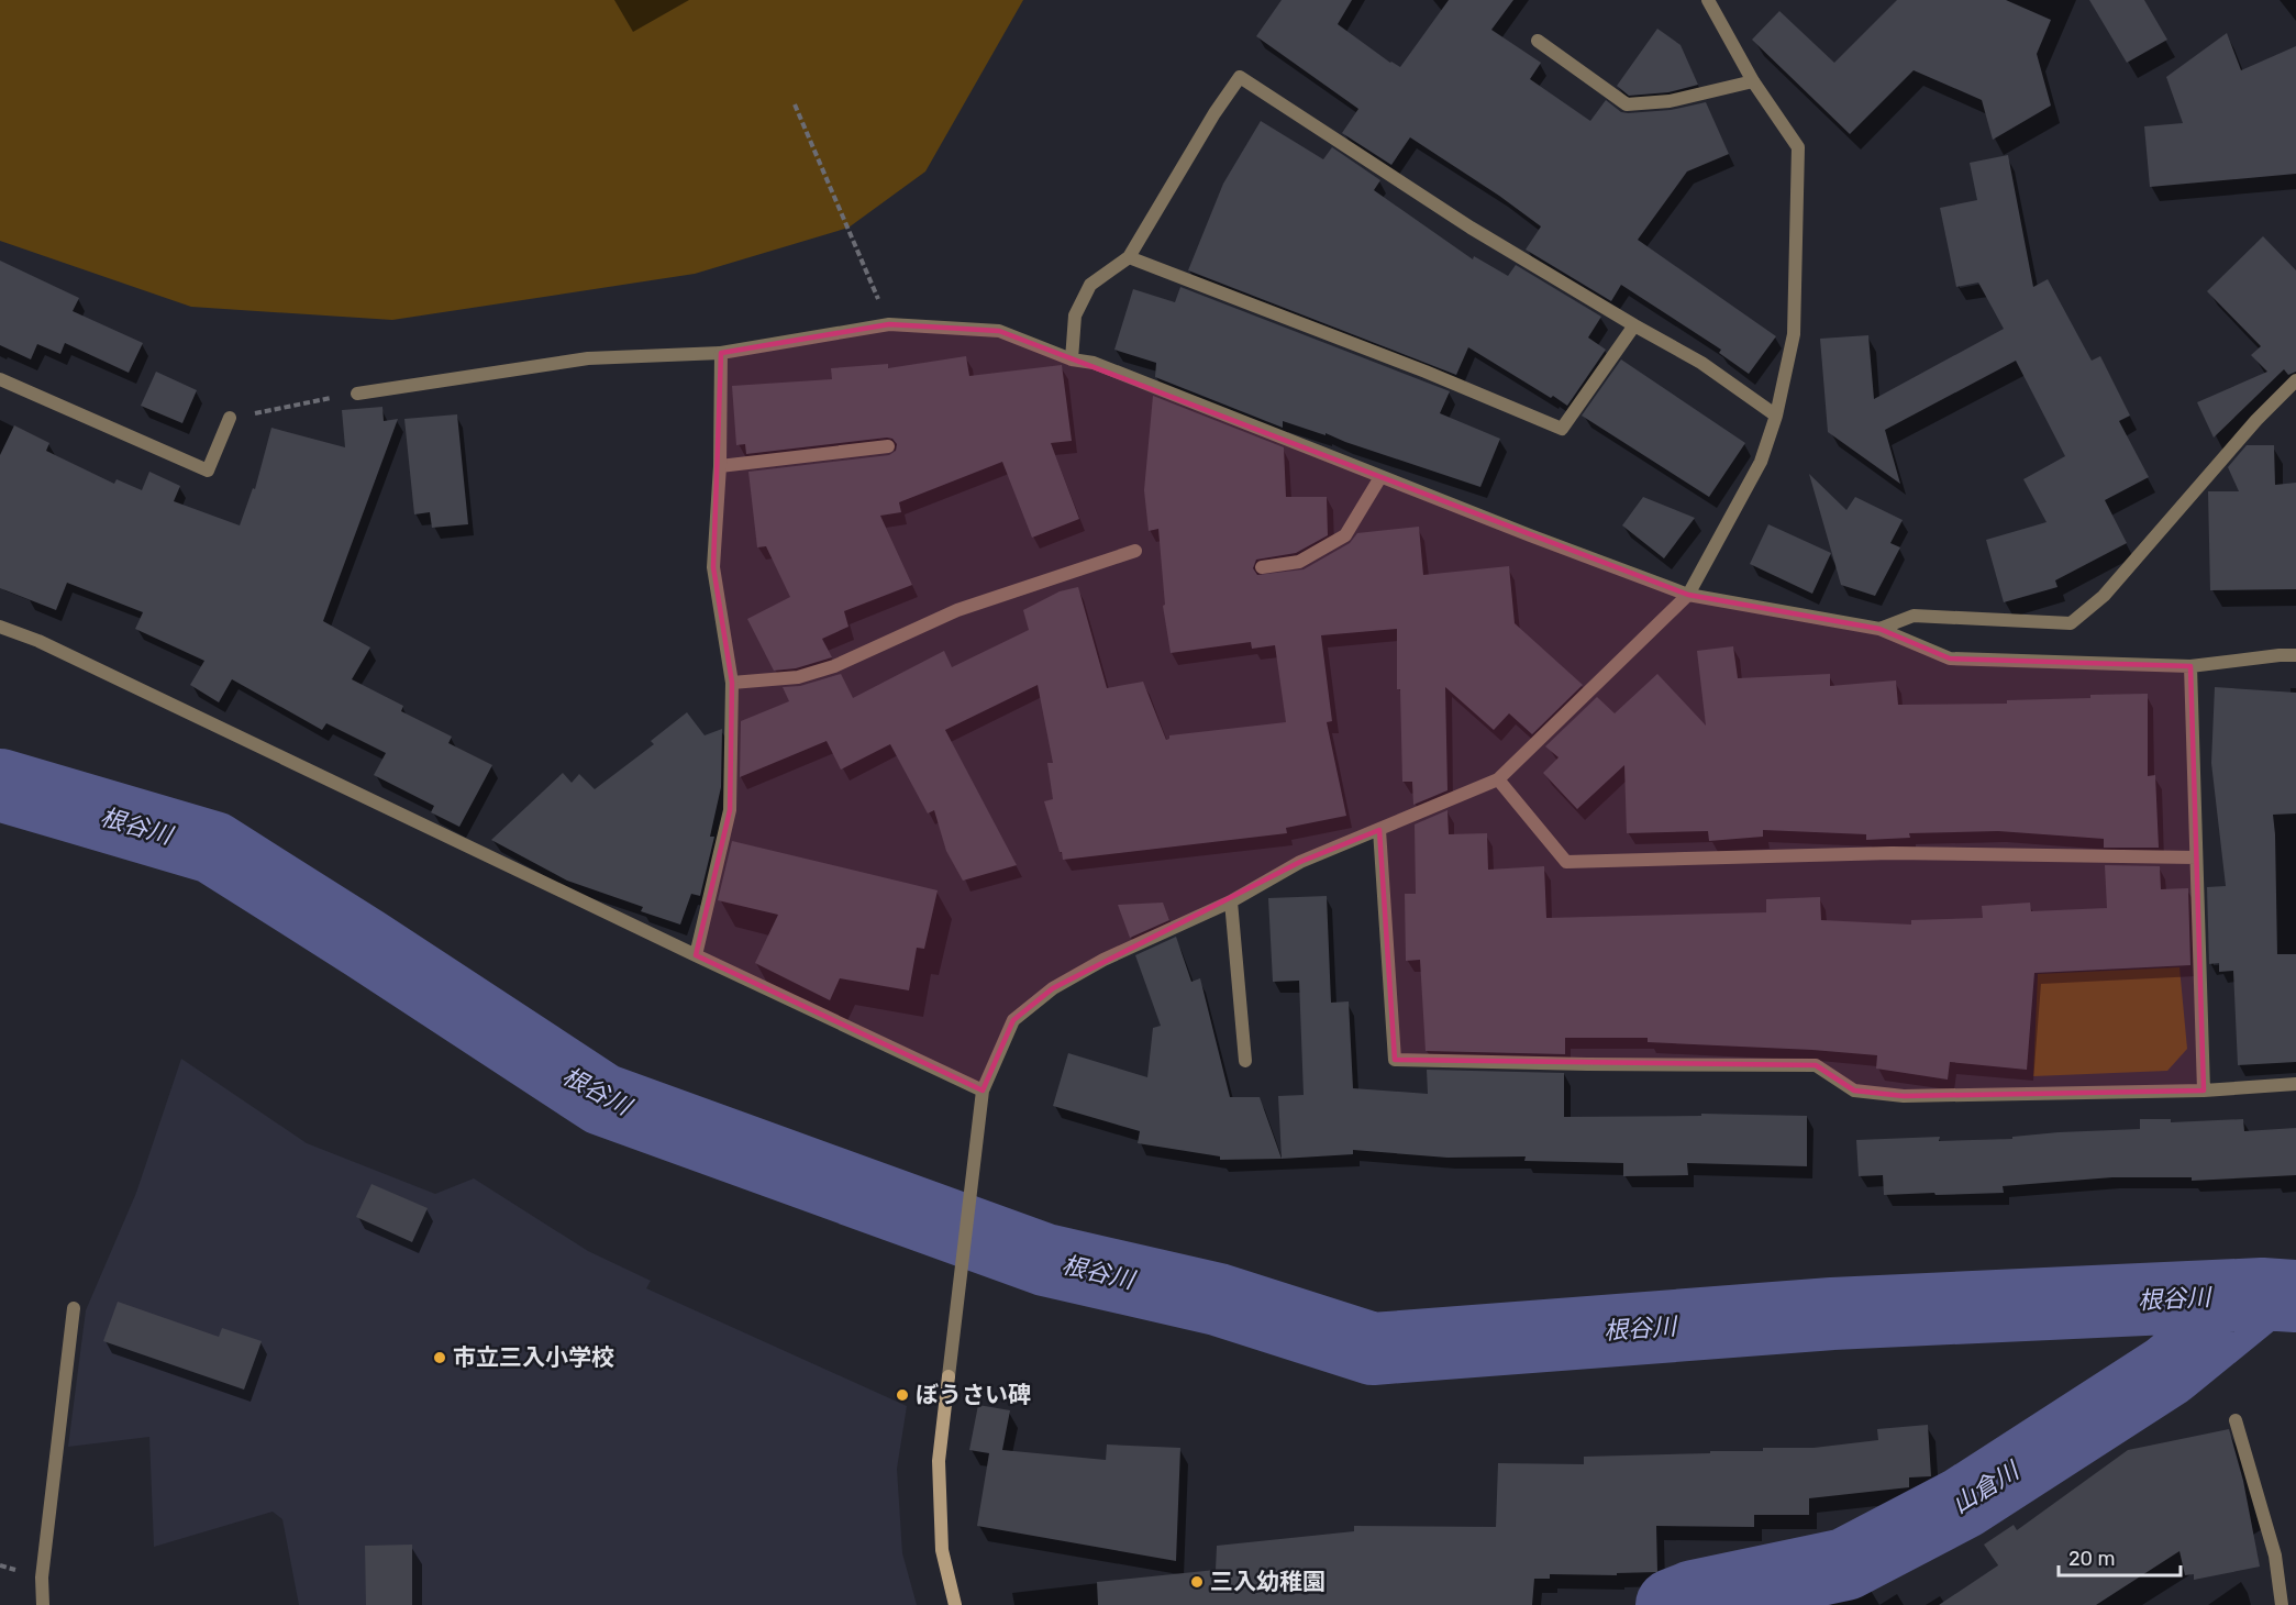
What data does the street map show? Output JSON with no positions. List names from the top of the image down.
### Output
{
  "water": ["根谷川", "山倉川"],
  "places": ["市立三入小学校", "ぼうさい碑", "三入幼稚園"],
  "scale_bar": "20 m"
}
